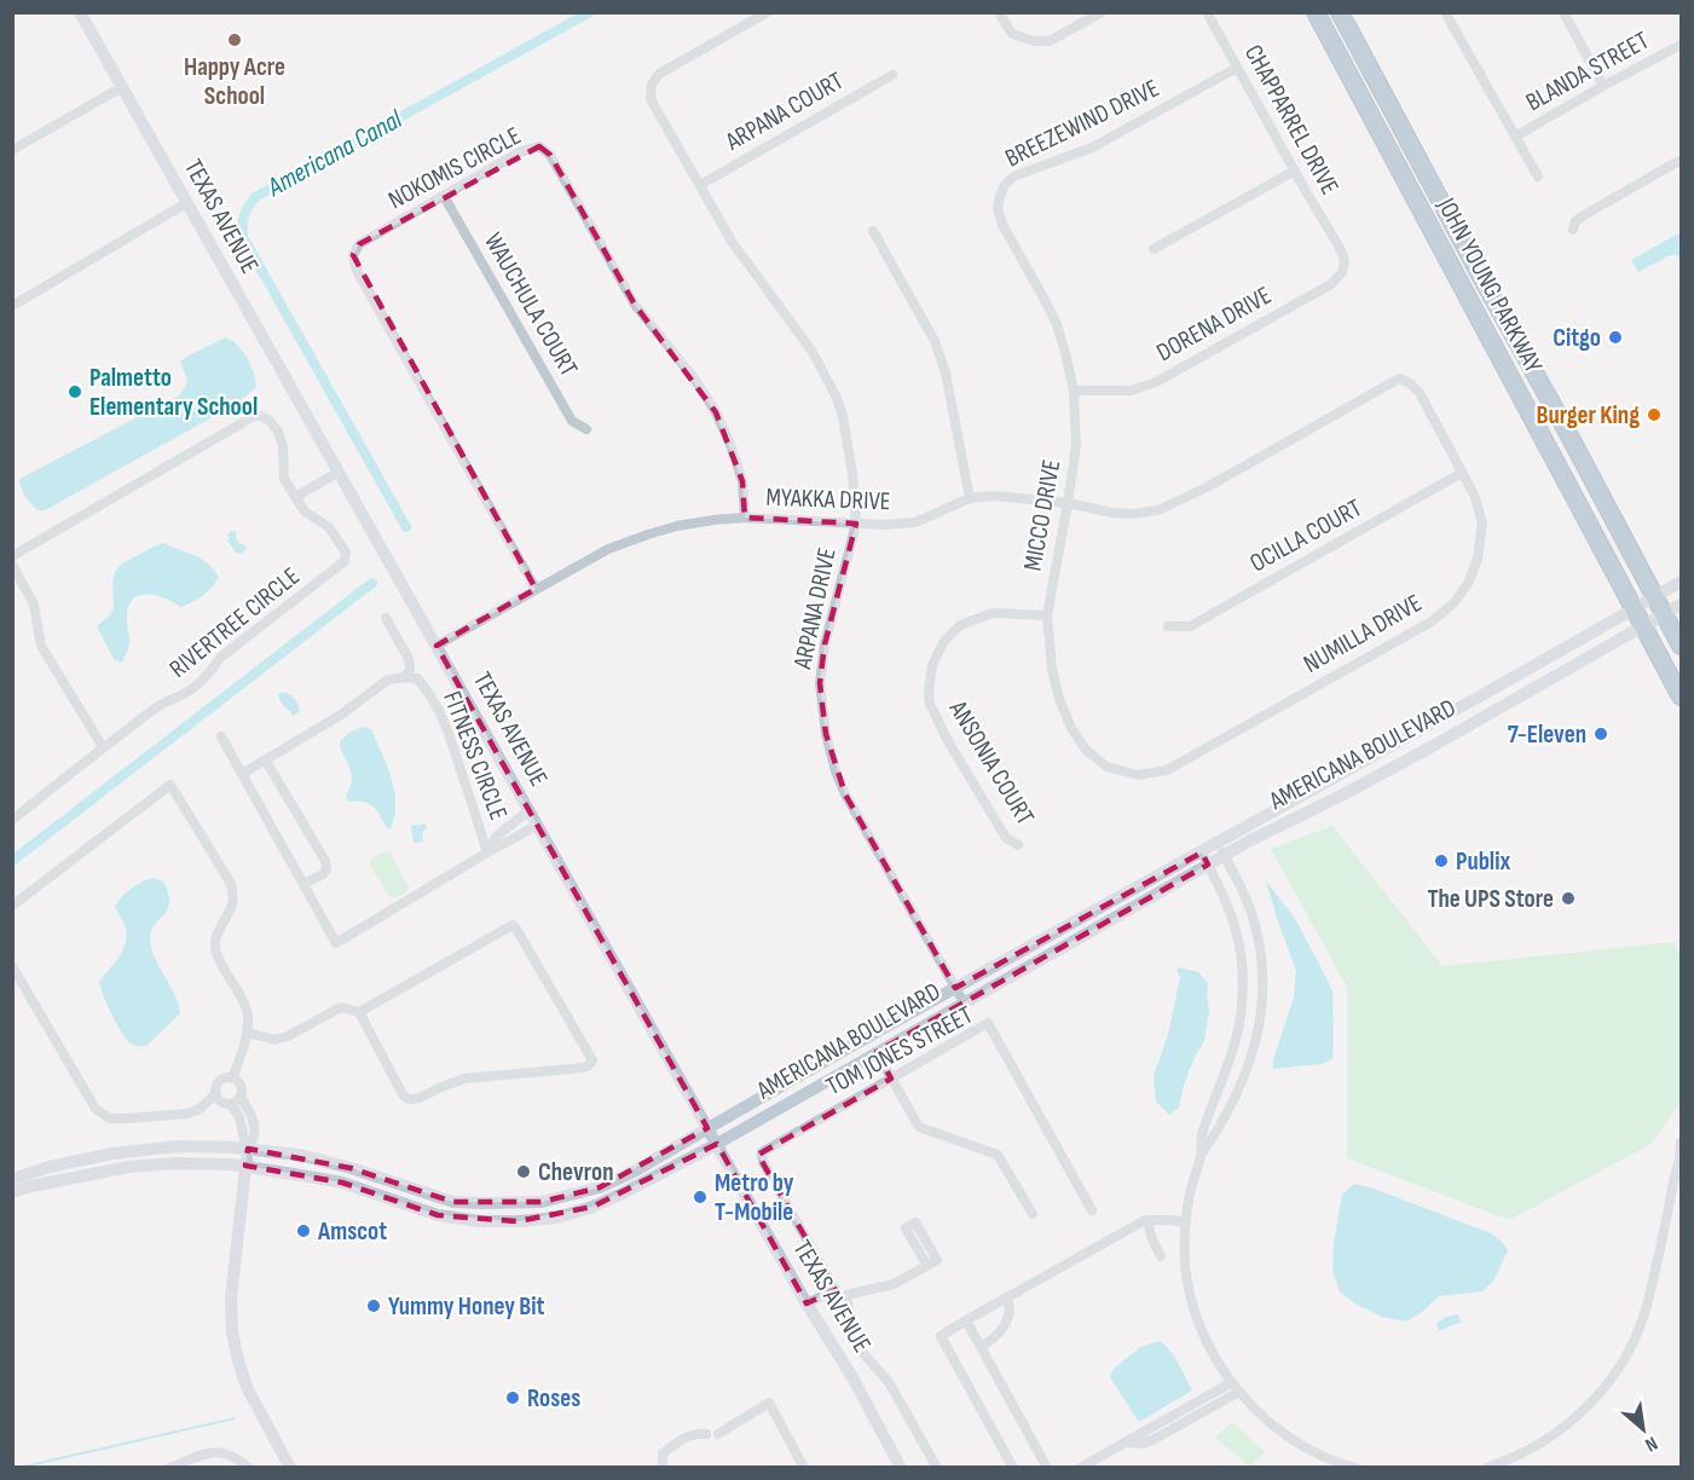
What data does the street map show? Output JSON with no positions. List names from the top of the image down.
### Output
{
  "streets": {
    "highway": ["JOHN YOUNG PARKWAY"],
    "main road": ["TEXAS AVENUE", "AMERICANA BOULEVARD"],
    "street": [
      "BLANDA STREET",
      "ARPANA COURT",
      "CHAPPARREL DRIVE",
      "BREEZEWIND DRIVE",
      "NOKOMIS CIRCLE",
      "WAUCHULA COURT",
      "DORENA DRIVE",
      "MYAKKA DRIVE",
      "MICCO DRIVE",
      "OCILLA COURT",
      "ARPANA DRIVE",
      "RIVERTREE CIRCLE",
      "NUMILLA DRIVE",
      "FITNESS CIRCLE",
      "ANSONIA COURT",
      "TOM JONES STREET"
    ]
  },
  "crossings": [
    ["ARPANA COURT", "ARPANA DRIVE"],
    ["CHAPPARREL DRIVE", "BREEZEWIND DRIVE"],
    ["CHAPPARREL DRIVE", "DORENA DRIVE"],
    ["BREEZEWIND DRIVE", "MICCO DRIVE"],
    ["NOKOMIS CIRCLE", "WAUCHULA COURT"],
    ["NOKOMIS CIRCLE", "MYAKKA DRIVE"],
    ["TEXAS AVENUE", "MYAKKA DRIVE"],
    ["TEXAS AVENUE", "AMERICANA BOULEVARD"],
    ["TEXAS AVENUE", "TOM JONES STREET"],
    ["JOHN YOUNG PARKWAY", "AMERICANA BOULEVARD"],
    ["DORENA DRIVE", "MICCO DRIVE"],
    ["MYAKKA DRIVE", "MICCO DRIVE"],
    ["MYAKKA DRIVE", "ARPANA DRIVE"],
    ["MYAKKA DRIVE", "NUMILLA DRIVE"],
    ["MICCO DRIVE", "NUMILLA DRIVE"],
    ["MICCO DRIVE", "ANSONIA COURT"],
    ["OCILLA COURT", "NUMILLA DRIVE"],
    ["ARPANA DRIVE", "AMERICANA BOULEVARD"]
  ],
  "water": ["Americana Canal"],
  "places": [
    "Happy Acre School",
    "Citgo",
    "Palmetto Elementary School",
    "Burger King",
    "7-Eleven",
    "Publix",
    "The UPS Store",
    "Chevron",
    "Metro by T-Mobile",
    "Amscot",
    "Yummy Honey Bit",
    "Roses"
  ],
  "north": "bottom right"
}
